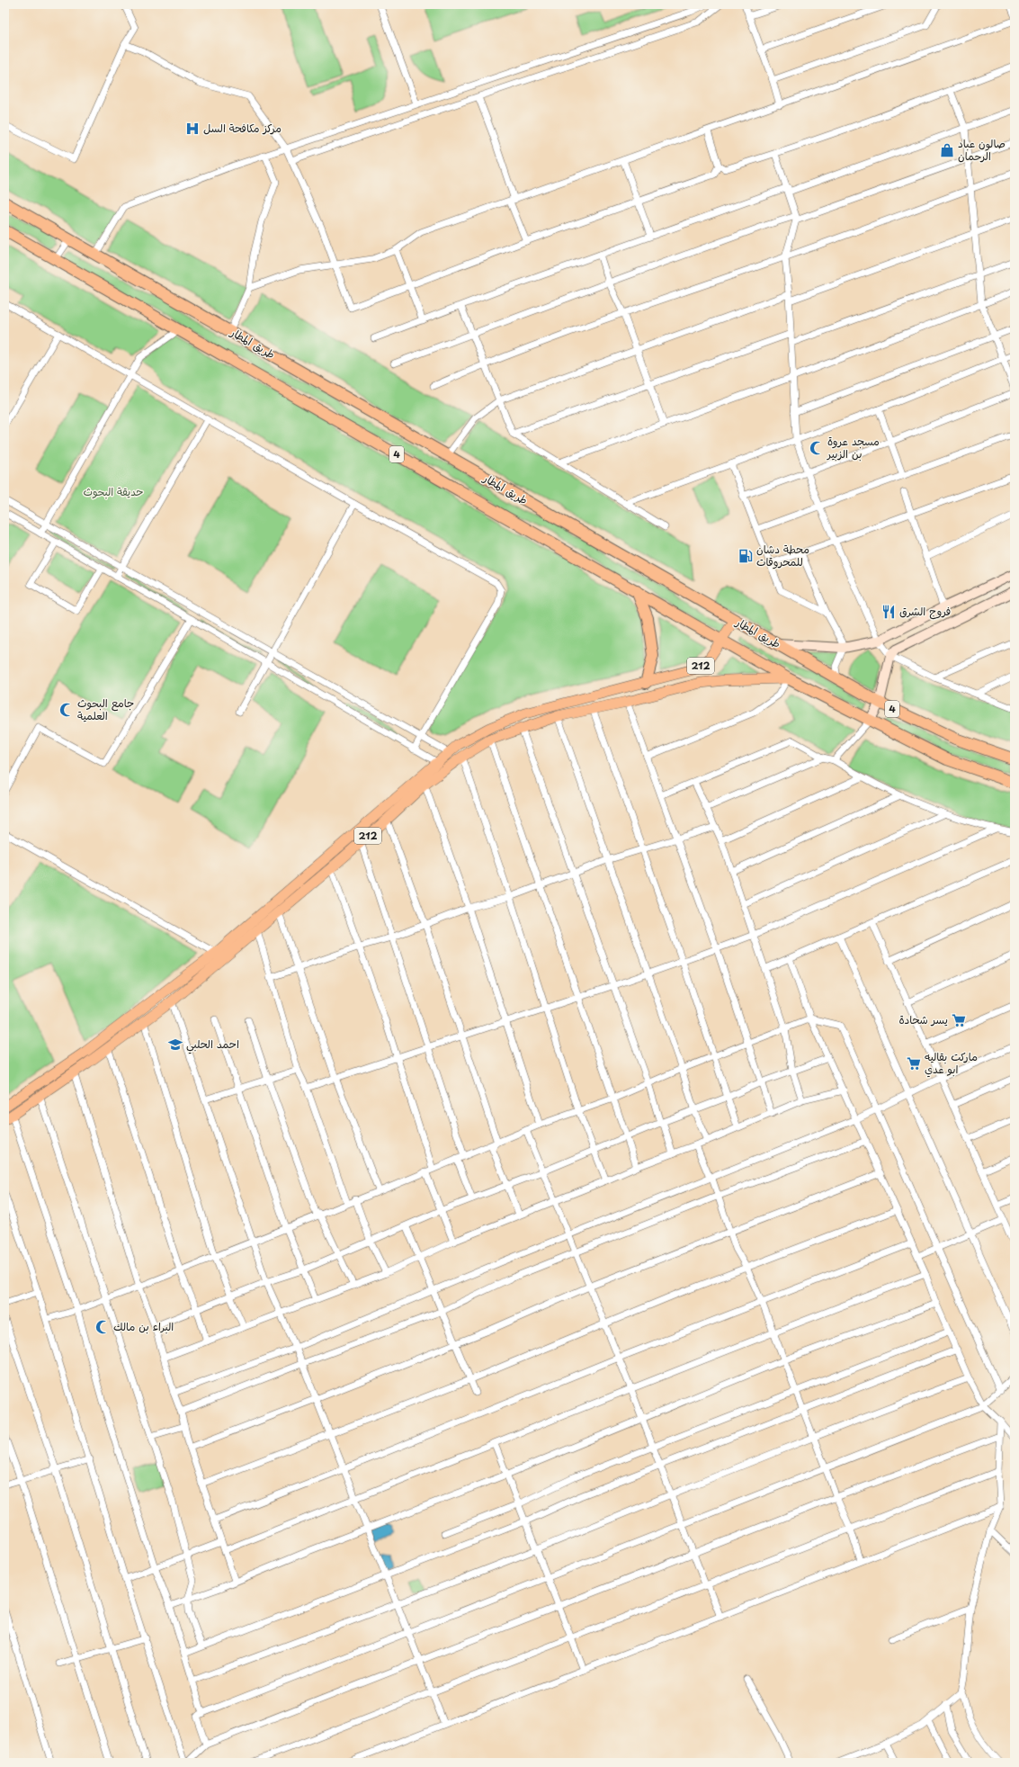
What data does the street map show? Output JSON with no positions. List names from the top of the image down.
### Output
{
  "streets": {
    "highway": ["طريق المطار", "4"],
    "main road": ["212"]
  },
  "crossings": [
    ["طريق المطار", "212"],
    ["4", "212"]
  ],
  "parks": ["حديقة البحوث"],
  "places": {
    "hospital": ["مركز مكافحة السل"],
    "shop": ["صالون عباد الرحمان"],
    "mosque": ["مسجد عروة بن الزبير", "جامع البحوث العلمية", "البراء بن مالك"],
    "fuel station": ["محطة دشان للمحروقات"],
    "restaurant": ["فروج الشرق"],
    "supermarket": ["يسر شحادة", "ماركت بقاليه ابو عدي"],
    "school or university": ["احمد الحلبي"]
  }
}
